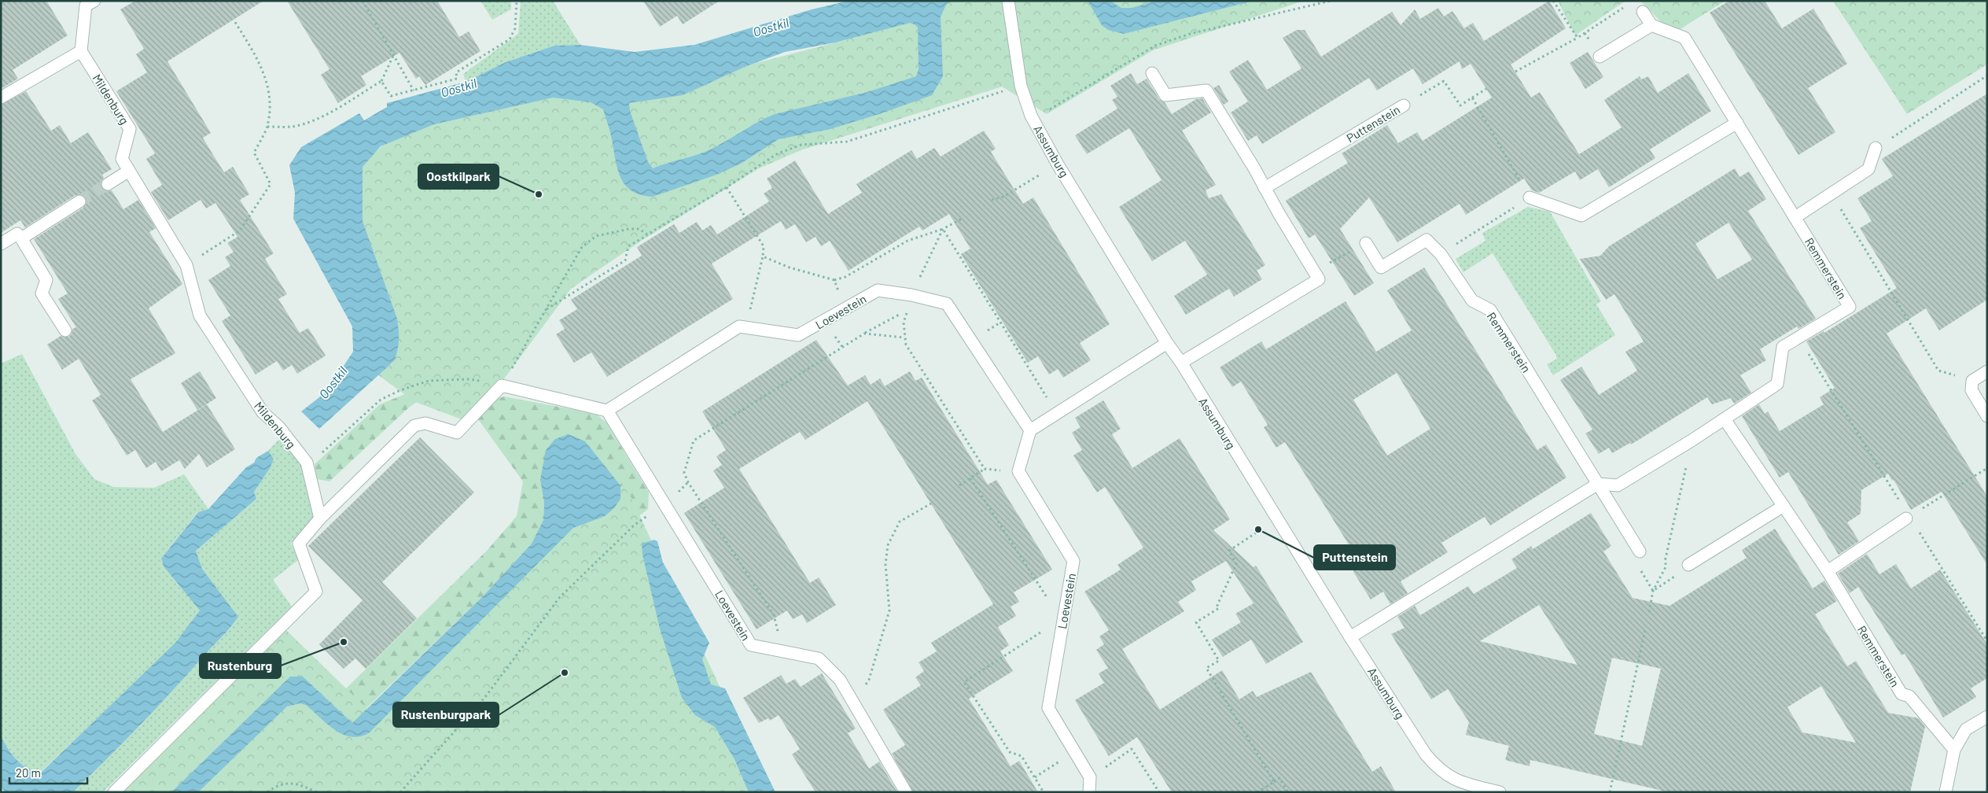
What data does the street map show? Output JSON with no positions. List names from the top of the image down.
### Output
{
  "streets": {
    "street": [
      "Mildenburg",
      "Puttenstein",
      "Assumburg",
      "Remmerstein",
      "Loevestein"
    ]
  },
  "water": ["Oostkil"],
  "places": [
    "Oostkilpark",
    "Puttenstein",
    "Rustenburg",
    "Rustenburgpark"
  ],
  "scale_bar": "20 m"
}
